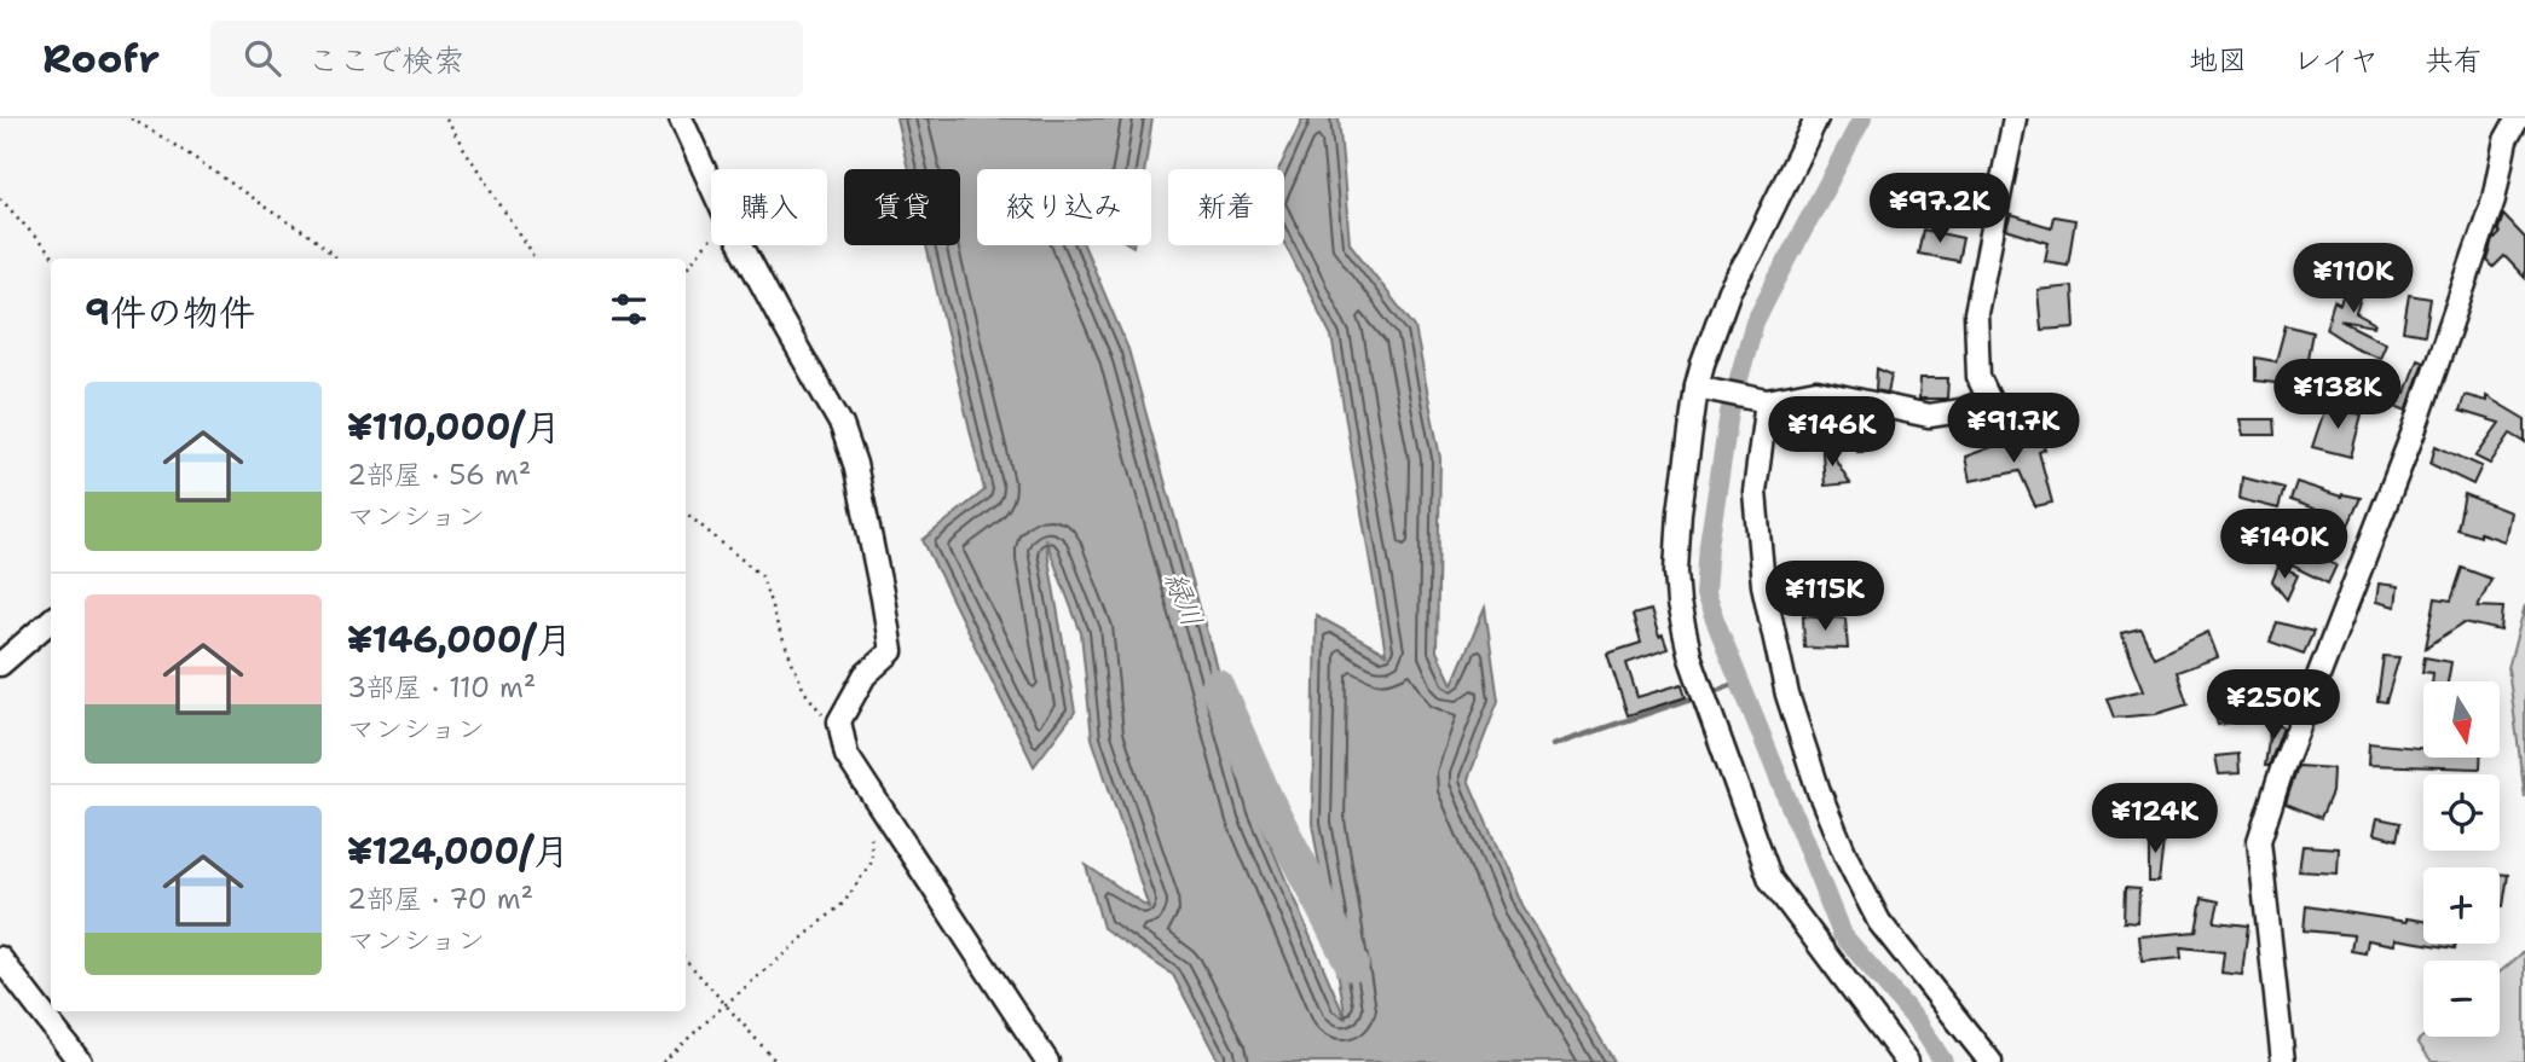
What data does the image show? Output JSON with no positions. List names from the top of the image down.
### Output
{
  "water": ["緑川"],
  "north": "bottom",
  "page": {
    "header": "Roofr",
    "search": "ここで検索",
    "nav": ["地図", "レイヤ", "共有"],
    "chip": [
      "購入",
      "賃貸",
      "絞り込み",
      "新着"
    ],
    "price": [
      "¥97.2K",
      "¥110K",
      "¥138K",
      "¥91.7K",
      "¥146K",
      "¥140K",
      "¥115K",
      "¥250K",
      "¥124K"
    ],
    "heading": "9件の物件",
    "list": [
      {
        "name": "¥110,000/月",
        "note": "2部屋 · 56 m² · マンション"
      },
      {
        "name": "¥146,000/月",
        "note": "3部屋 · 110 m² · マンション"
      },
      {
        "name": "¥124,000/月",
        "note": "2部屋 · 70 m² · マンション"
      }
    ],
    "map_buttons": ["+", "−"]
  }
}
